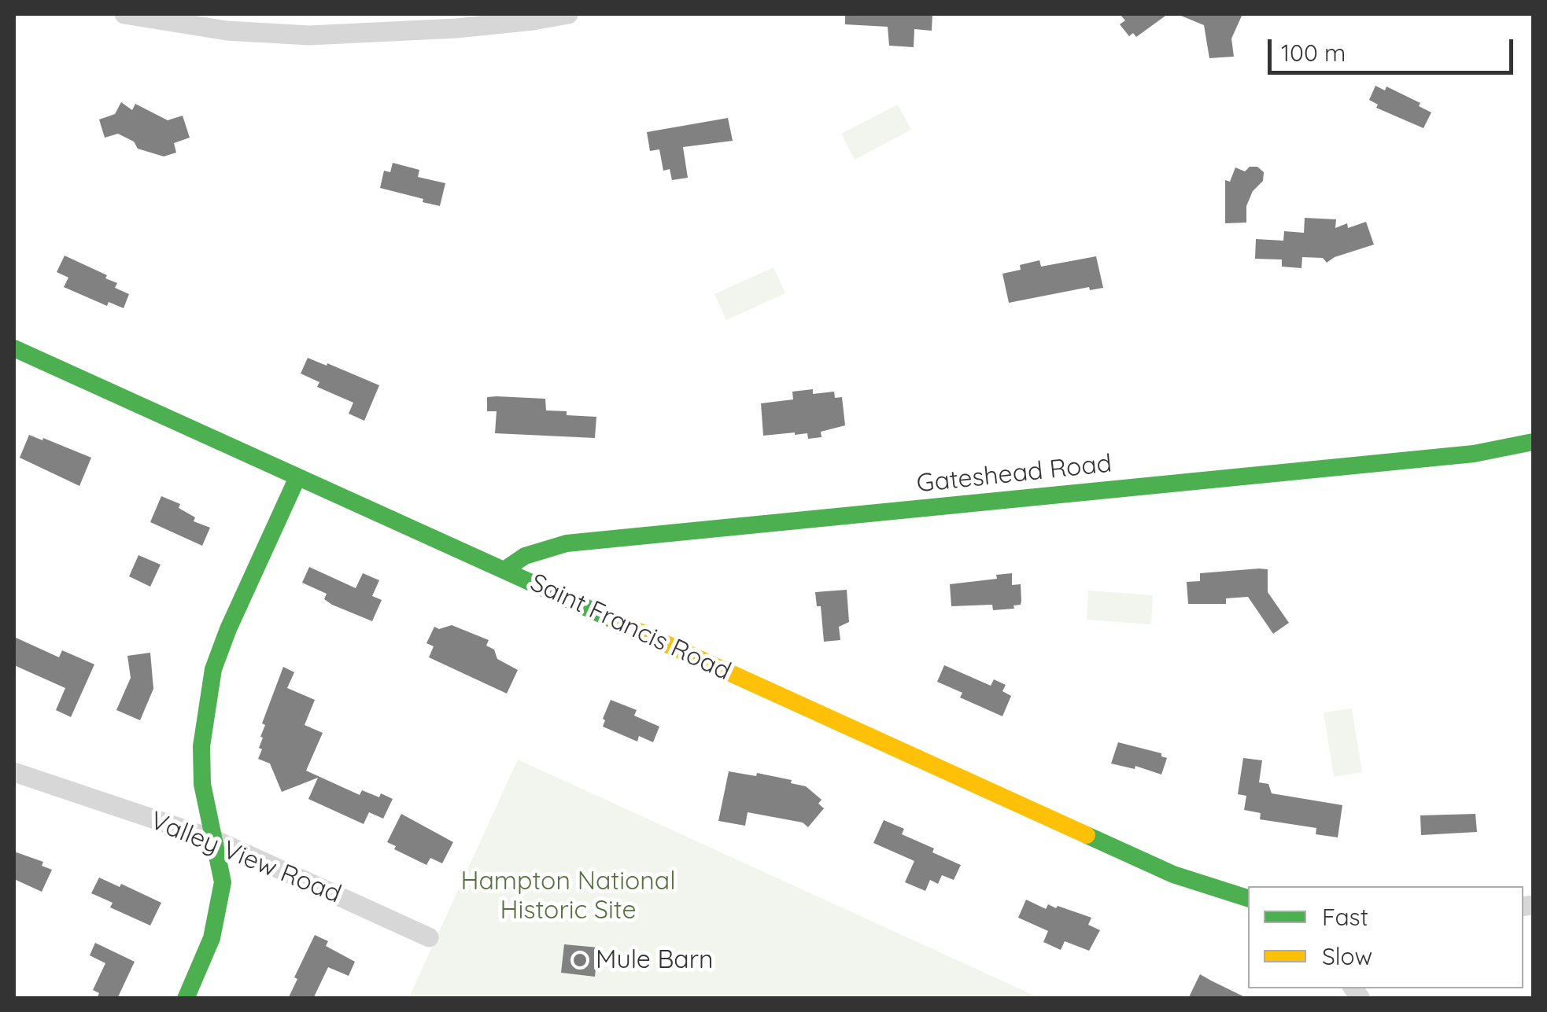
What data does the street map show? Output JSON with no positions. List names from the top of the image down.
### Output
{
  "streets": {
    "street": ["Gateshead Road", "Saint Francis Road", "Valley View Road"]
  },
  "crossings": [
    ["Gateshead Road", "Saint Francis Road"]
  ],
  "parks": ["Hampton National Historic Site"],
  "places": ["Mule Barn"],
  "legend": ["Fast", "Slow"],
  "scale_bar": "100 m"
}
